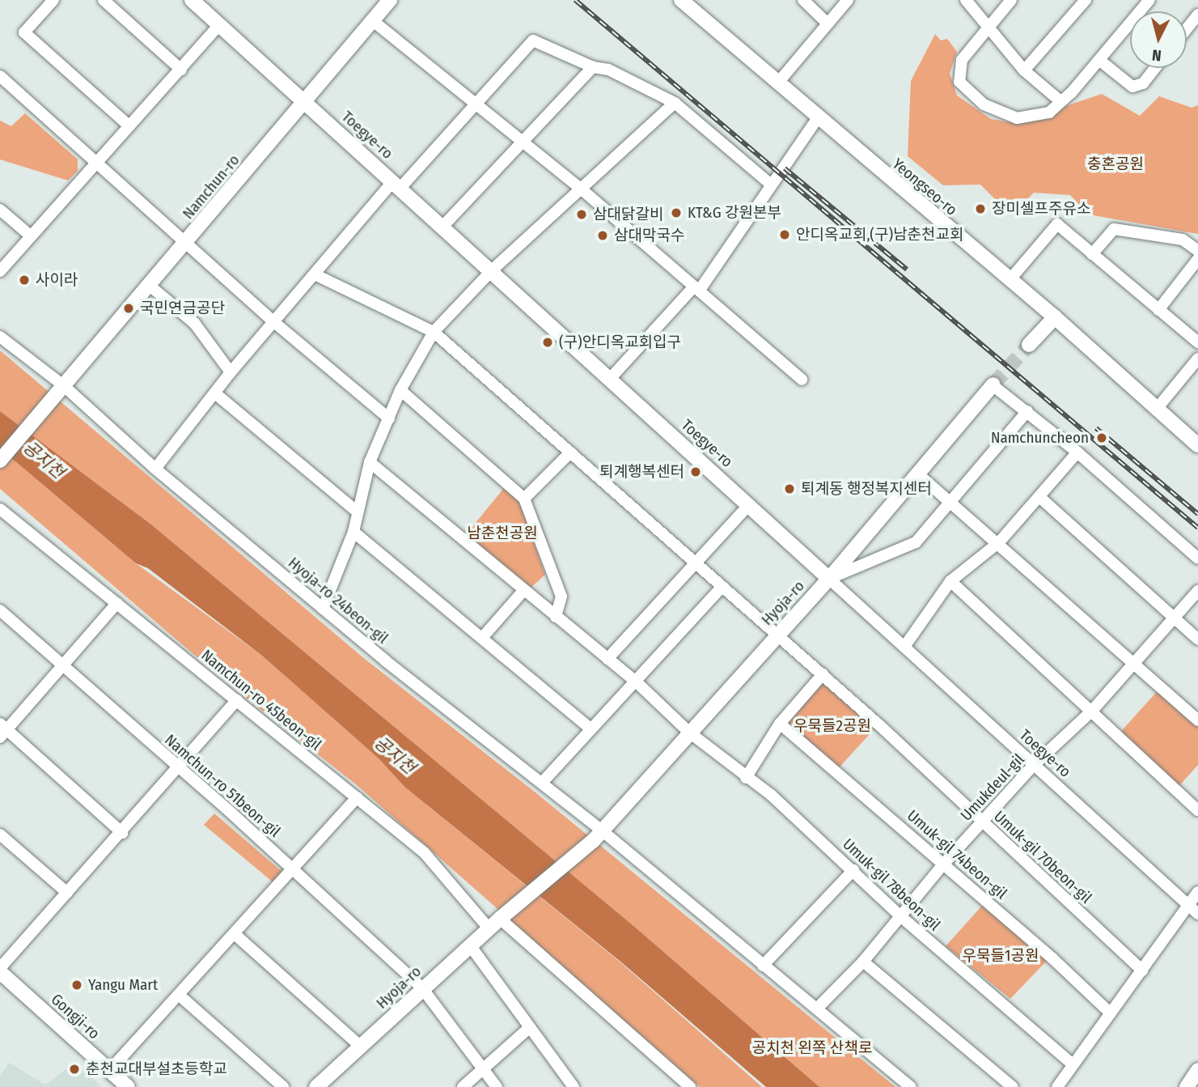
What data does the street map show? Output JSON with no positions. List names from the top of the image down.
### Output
{
  "streets": {
    "street": [
      "Toegye-ro",
      "Namchun-ro",
      "Yeongseo-ro",
      "Hyoja-ro 24beon-gil",
      "Hyoja-ro",
      "Namchun-ro 45beon-gil",
      "Namchun-ro 51beon-gil",
      "Umukdeul-gil",
      "Umuk-gil 74beon-gil",
      "Umuk-gil 70beon-gil",
      "Umuk-gil 78beon-gil",
      "Gongji-ro"
    ]
  },
  "crossings": [
    ["Toegye-ro", "Namchun-ro"],
    ["Toegye-ro", "Hyoja-ro"],
    ["Toegye-ro", "Umukdeul-gil"],
    ["Namchun-ro", "Hyoja-ro 24beon-gil"],
    ["Hyoja-ro 24beon-gil", "Hyoja-ro"],
    ["Hyoja-ro 24beon-gil", "Umukdeul-gil"],
    ["Hyoja-ro", "Namchun-ro 45beon-gil"],
    ["Hyoja-ro", "Namchun-ro 51beon-gil"],
    ["Hyoja-ro", "Umuk-gil 70beon-gil"],
    ["Hyoja-ro", "Umuk-gil 78beon-gil"],
    ["Umukdeul-gil", "Umuk-gil 74beon-gil"],
    ["Umukdeul-gil", "Umuk-gil 70beon-gil"],
    ["Umukdeul-gil", "Umuk-gil 78beon-gil"]
  ],
  "water": ["공지천"],
  "parks": [
    "충혼공원",
    "남춘천공원",
    "우묵들2공원",
    "우묵들1공원",
    "공치천 왼쪽 산책로"
  ],
  "places": [
    "장미셀프주유소",
    "KT&G 강원본부",
    "삼대닭갈비",
    "안디옥교회,(구)남춘천교회",
    "삼대막국수",
    "사이라",
    "국민연금공단",
    "(구)안디옥교회입구",
    "Namchuncheon",
    "퇴계행복센터",
    "퇴계동 행정복지센터",
    "Yangu Mart",
    "춘천교대부설초등학교"
  ],
  "north": "bottom"
}
